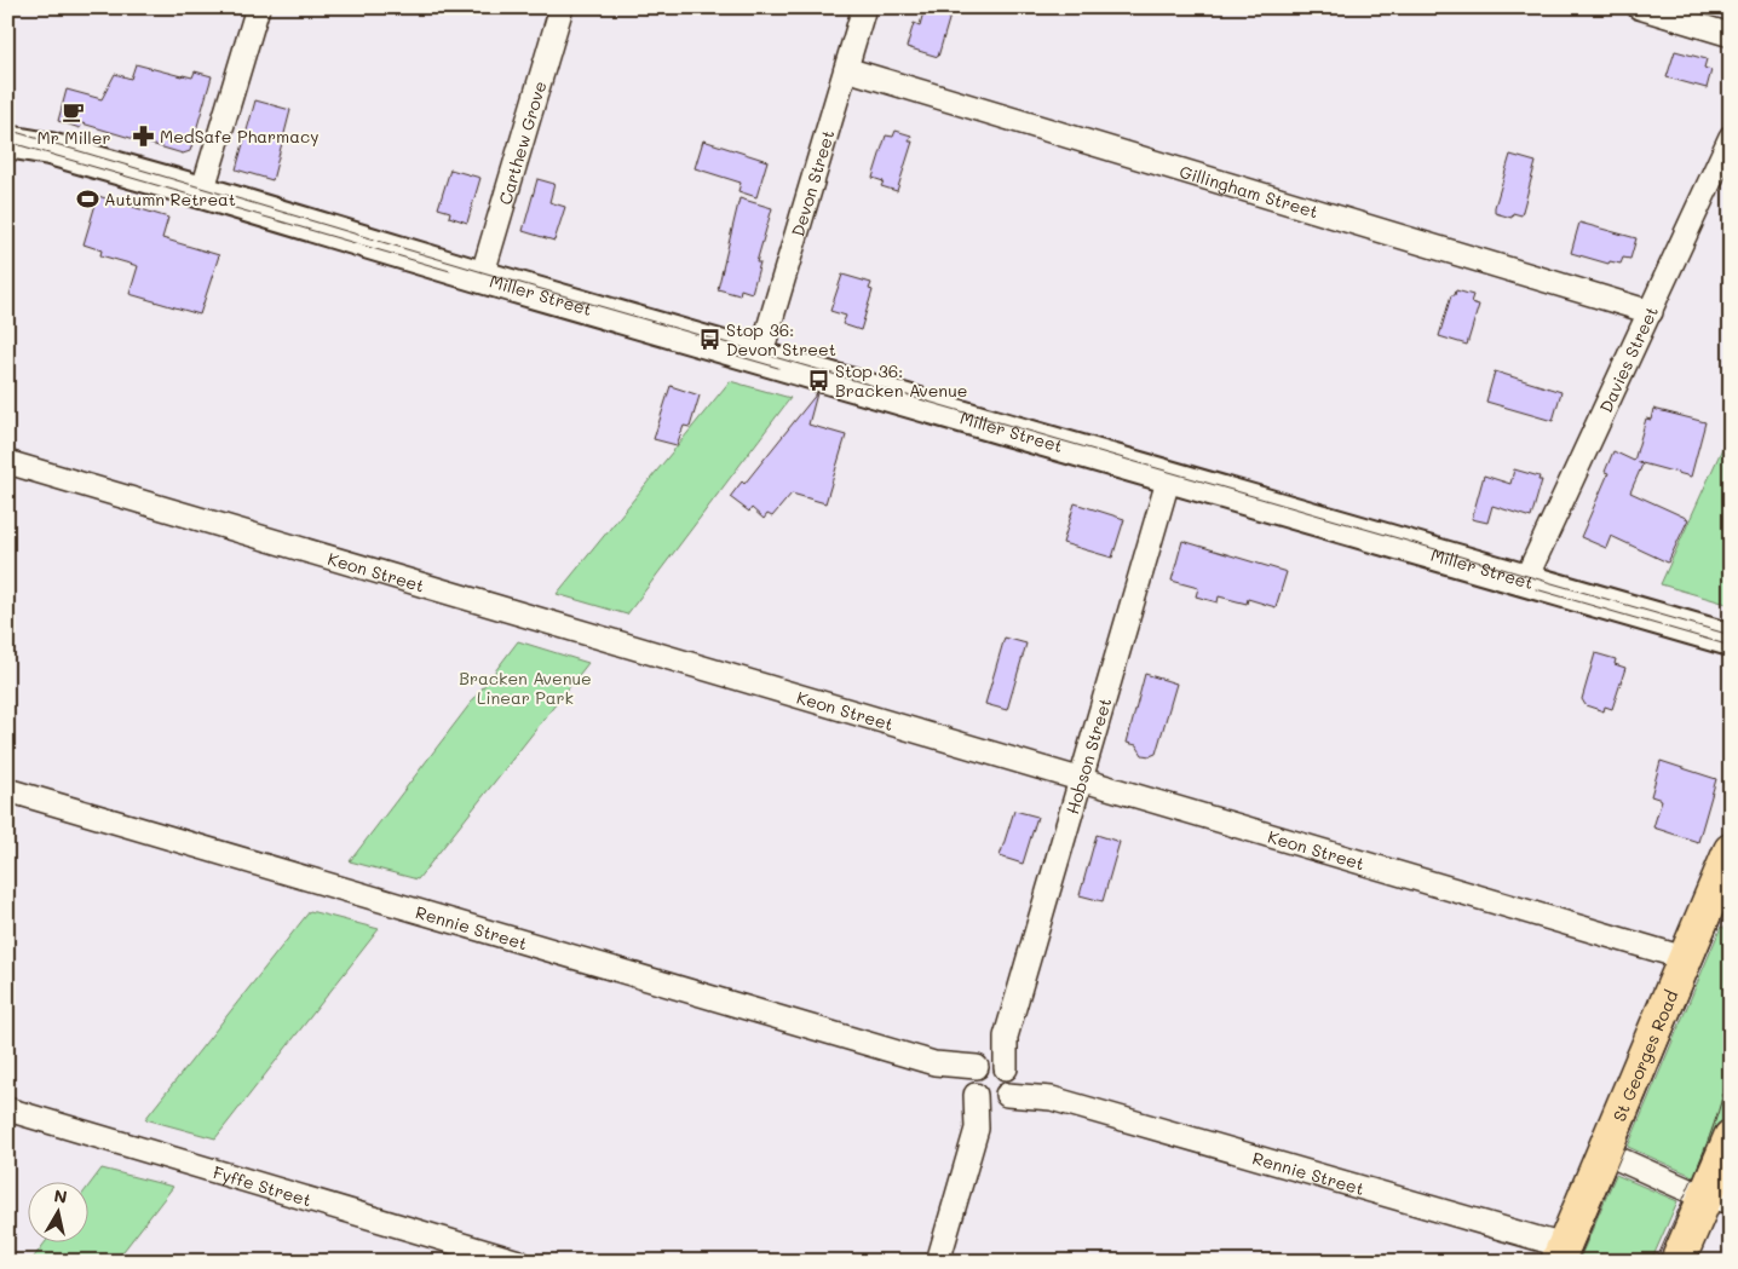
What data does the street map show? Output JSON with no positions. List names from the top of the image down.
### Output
{
  "streets": {
    "highway": ["St Georges Road"],
    "street": [
      "Carthew Grove",
      "Devon Street",
      "Gillingham Street",
      "Miller Street",
      "Davies Street",
      "Keon Street",
      "Hobson Street",
      "Rennie Street",
      "Fyffe Street"
    ]
  },
  "crossings": [
    ["Carthew Grove", "Miller Street"],
    ["Devon Street", "Gillingham Street"],
    ["Devon Street", "Miller Street"],
    ["Gillingham Street", "Davies Street"],
    ["Miller Street", "Davies Street"],
    ["Miller Street", "Hobson Street"],
    ["Keon Street", "Hobson Street"],
    ["Keon Street", "St Georges Road"],
    ["Hobson Street", "Rennie Street"],
    ["Rennie Street", "St Georges Road"]
  ],
  "parks": ["Bracken Avenue Linear Park"],
  "places": {
    "cafe": ["Mr Miller"],
    "pharmacy": ["MedSafe Pharmacy"],
    "sports": ["Autumn Retreat"],
    "bus stop": ["Stop 36: Devon Street", "Stop 36: Bracken Avenue"]
  },
  "north": "top"
}
